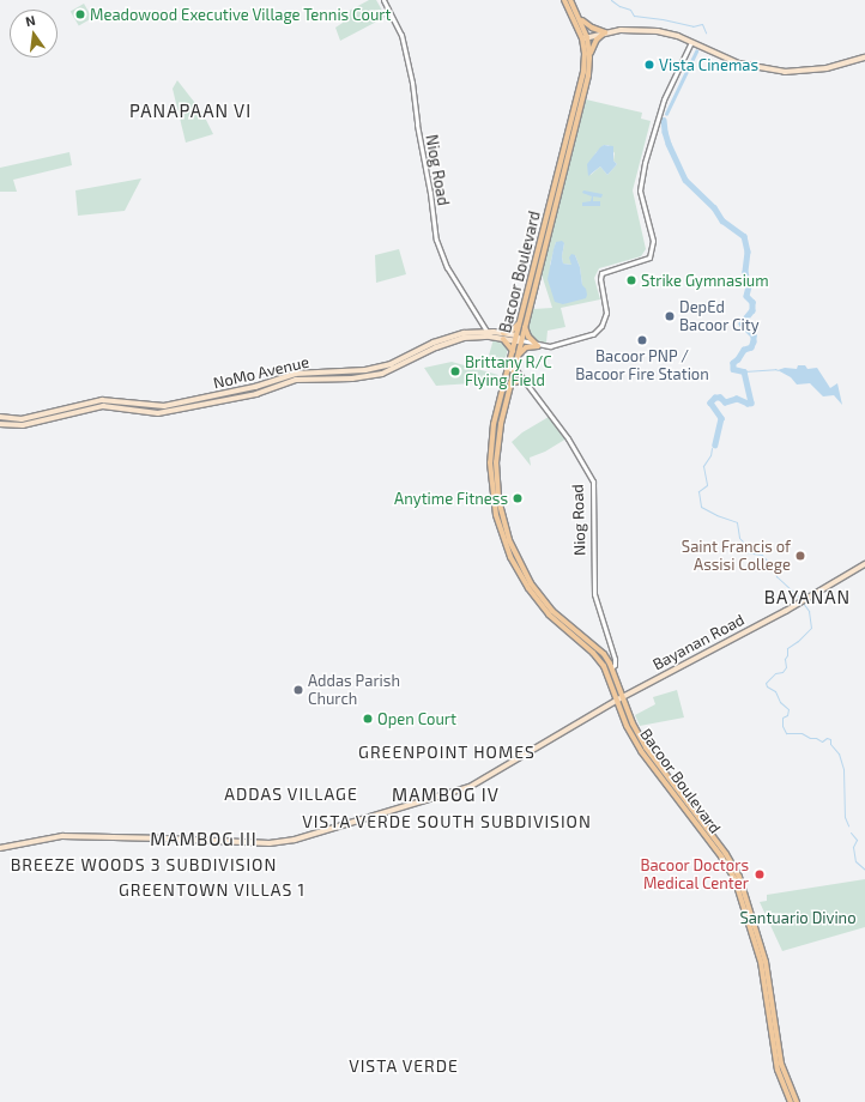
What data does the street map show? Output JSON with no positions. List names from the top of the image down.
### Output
{
  "streets": {
    "main road": ["Bacoor Boulevard", "NoMo Avenue", "Bayanan Road"],
    "street": ["Niog Road"]
  },
  "crossings": [
    ["Niog Road", "Bacoor Boulevard"],
    ["Niog Road", "NoMo Avenue"],
    ["Bacoor Boulevard", "NoMo Avenue"],
    ["Bacoor Boulevard", "Bayanan Road"]
  ],
  "districts": [
    "PANAPAAN VI",
    "BAYANAN",
    "GREENPOINT HOMES",
    "ADDAS VILLAGE",
    "MAMBOG IV",
    "VISTA VERDE SOUTH SUBDIVISION",
    "MAMBOG III",
    "BREEZE WOODS 3 SUBDIVISION",
    "GREENTOWN VILLAS 1",
    "VISTA VERDE"
  ],
  "parks": ["Santuario Divino"],
  "places": [
    "Meadowood Executive Village Tennis Court",
    "Vista Cinemas",
    "Strike Gymnasium",
    "DepEd Bacoor City",
    "Bacoor PNP / Bacoor Fire Station",
    "Brittany R/C Flying Field",
    "Anytime Fitness",
    "Saint Francis of Assisi College",
    "Addas Parish Church",
    "Open Court",
    "Bacoor Doctors Medical Center"
  ],
  "north": "top"
}
